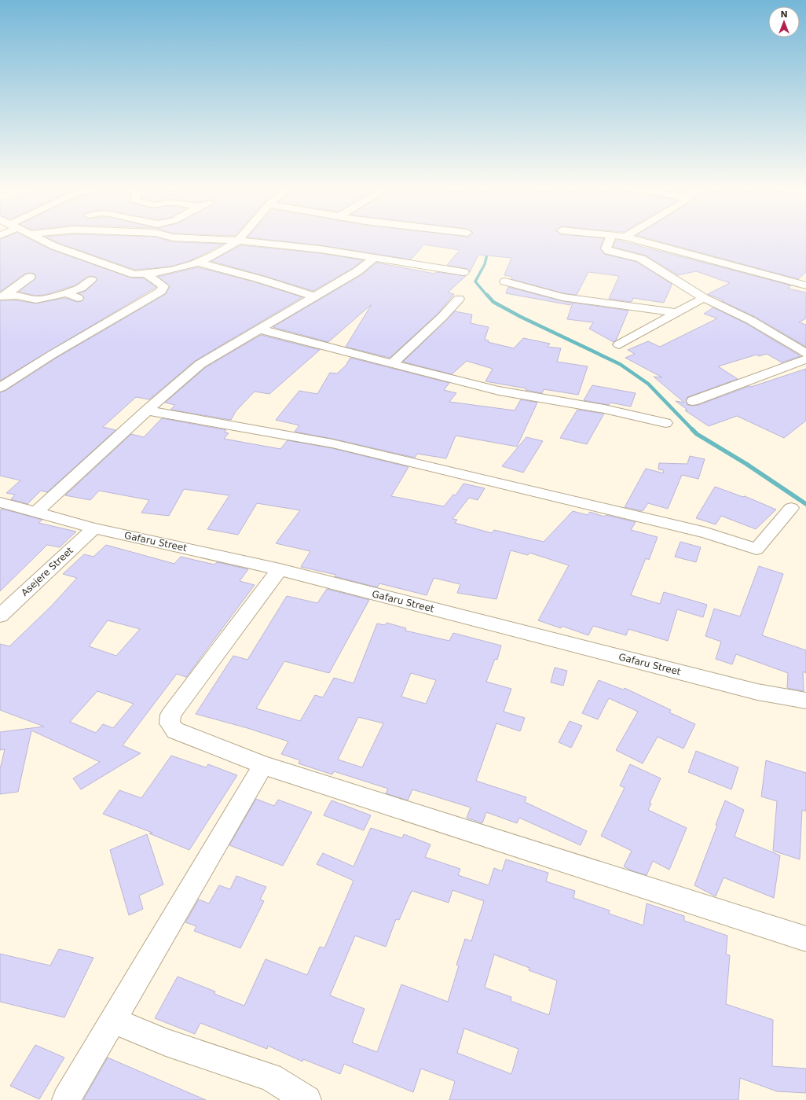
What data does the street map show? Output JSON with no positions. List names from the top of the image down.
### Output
{
  "streets": {
    "street": ["Gafaru Street", "Asejere Street"]
  },
  "crossings": [
    ["Gafaru Street", "Asejere Street"]
  ],
  "north": "top"
}
